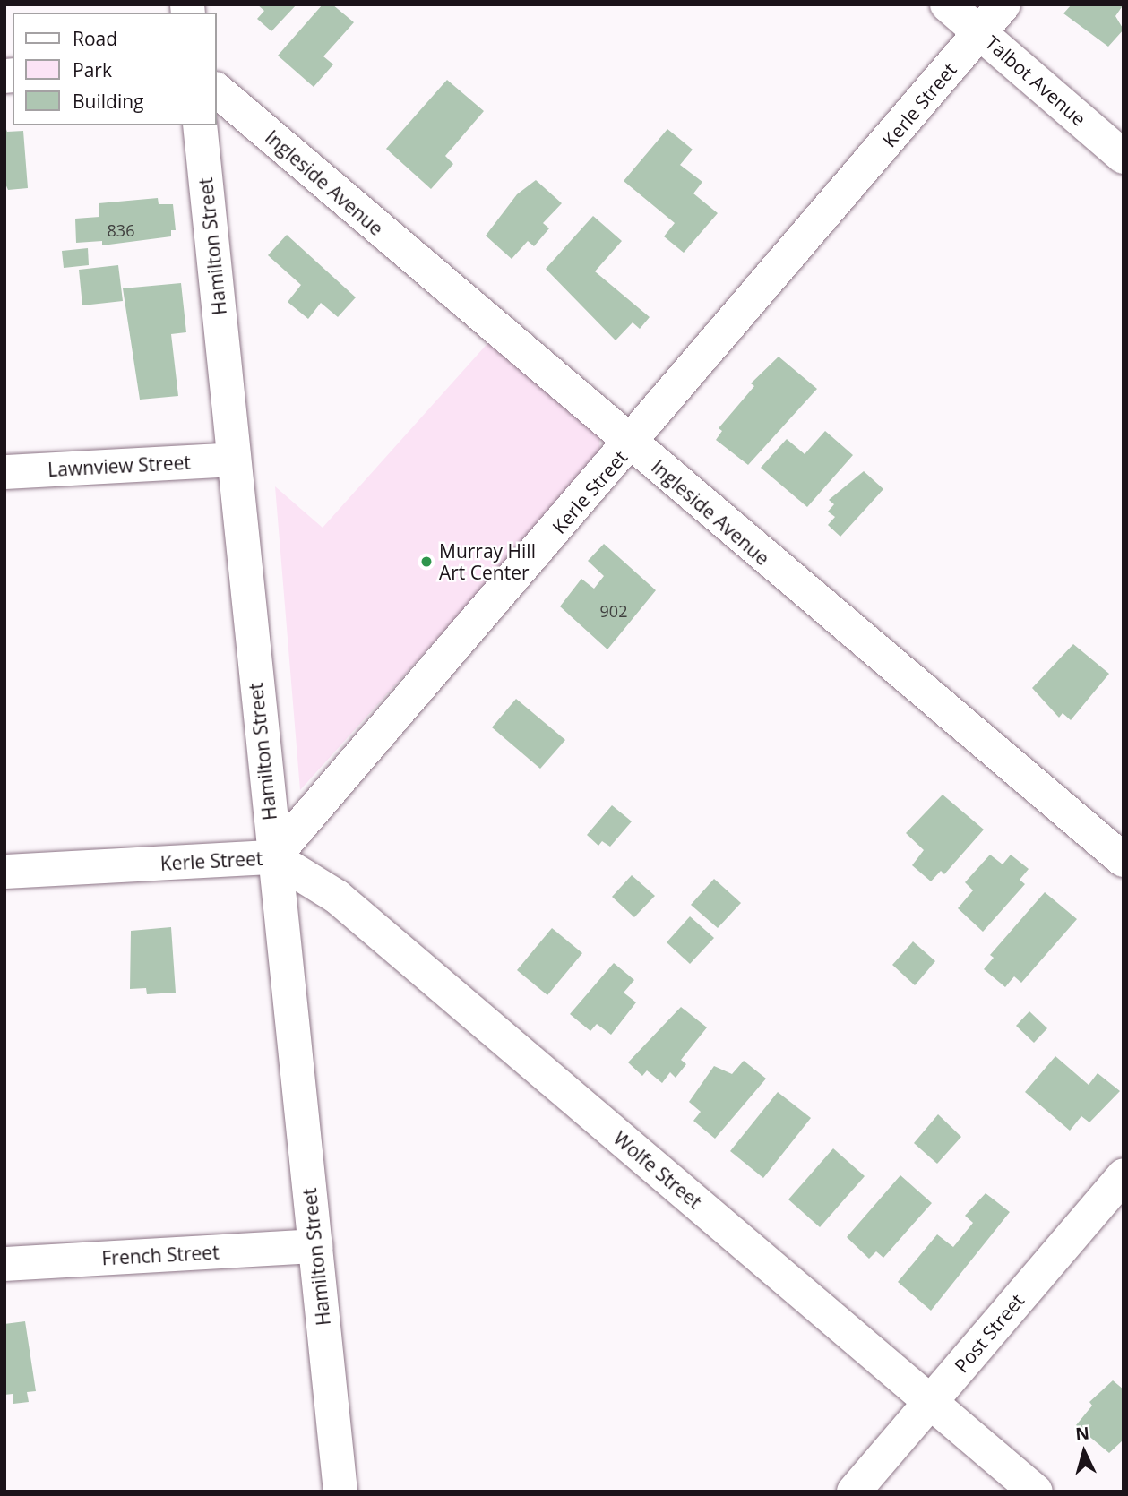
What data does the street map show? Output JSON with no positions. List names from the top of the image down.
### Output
{
  "streets": {
    "street": [
      "Talbot Avenue",
      "Kerle Street",
      "Ingleside Avenue",
      "Hamilton Street",
      "Lawnview Street",
      "Wolfe Street",
      "French Street",
      "Post Street"
    ]
  },
  "crossings": [
    ["Talbot Avenue", "Kerle Street"],
    ["Kerle Street", "Ingleside Avenue"],
    ["Kerle Street", "Hamilton Street"],
    ["Kerle Street", "Wolfe Street"],
    ["Hamilton Street", "Lawnview Street"],
    ["Hamilton Street", "Wolfe Street"],
    ["Hamilton Street", "French Street"],
    ["Wolfe Street", "Post Street"]
  ],
  "places": ["Murray Hill Art Center"],
  "house_numbers": ["836", "902"],
  "legend": ["Road", "Park", "Building"],
  "north": "top"
}
